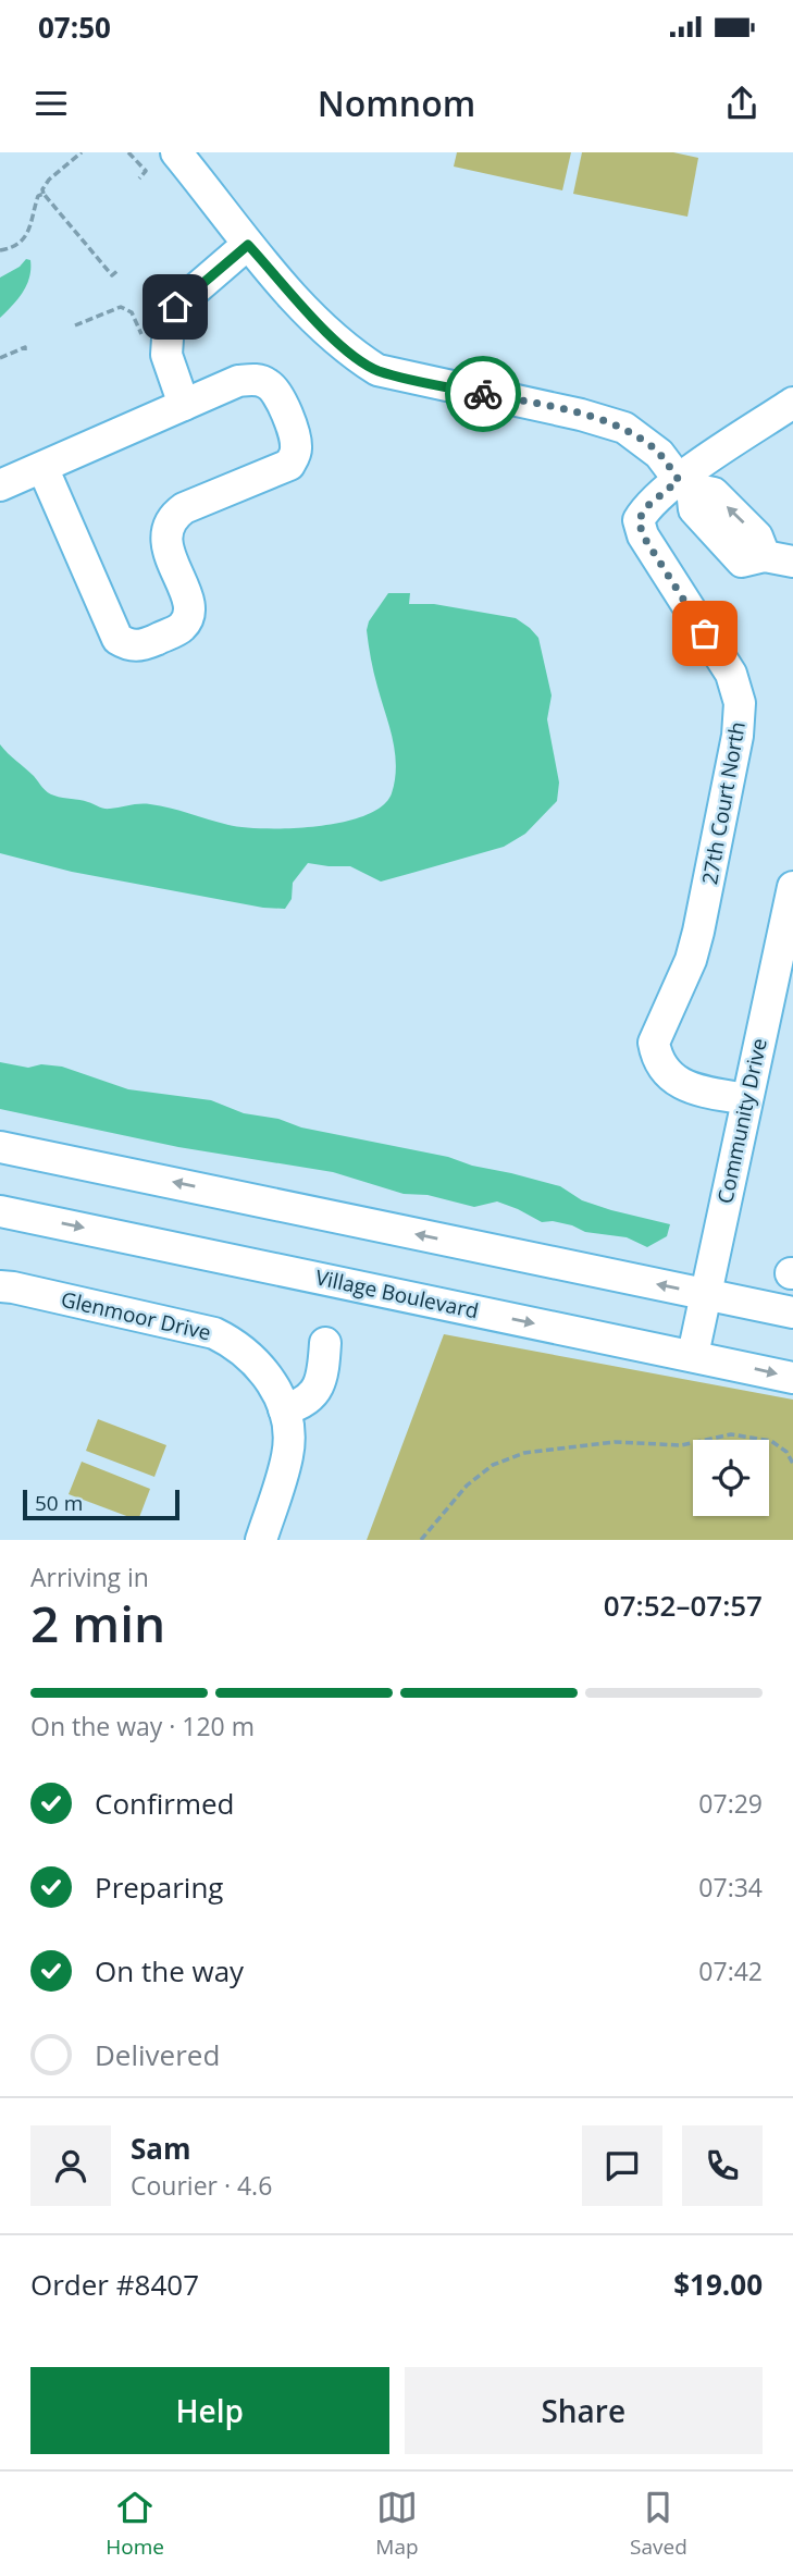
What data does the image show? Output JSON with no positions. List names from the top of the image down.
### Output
{
  "streets": {
    "street": [
      "27th Court North",
      "Community Drive",
      "Village Boulevard",
      "Glenmoor Drive"
    ]
  },
  "crossings": [
    ["27th Court North", "Community Drive"],
    ["Community Drive", "Village Boulevard"]
  ],
  "scale_bar": "50 m",
  "page": {
    "status": "07:50",
    "header": "Nomnom",
    "scale": "50 m",
    "heading": ["2 min", "Arriving in", "07:52–07:57"],
    "panel": [
      "Sam",
      "Courier · 4.6",
      "Order #8407",
      "$19.00"
    ],
    "bar": "On the way · 120 m",
    "list": [
      ["Confirmed", "07:29"],
      ["Preparing", "07:34"],
      ["On the way", "07:42"],
      "Delivered"
    ],
    "buttons": ["Help", "Share"],
    "tabs": ["Home", "Map", "Saved"]
  }
}
